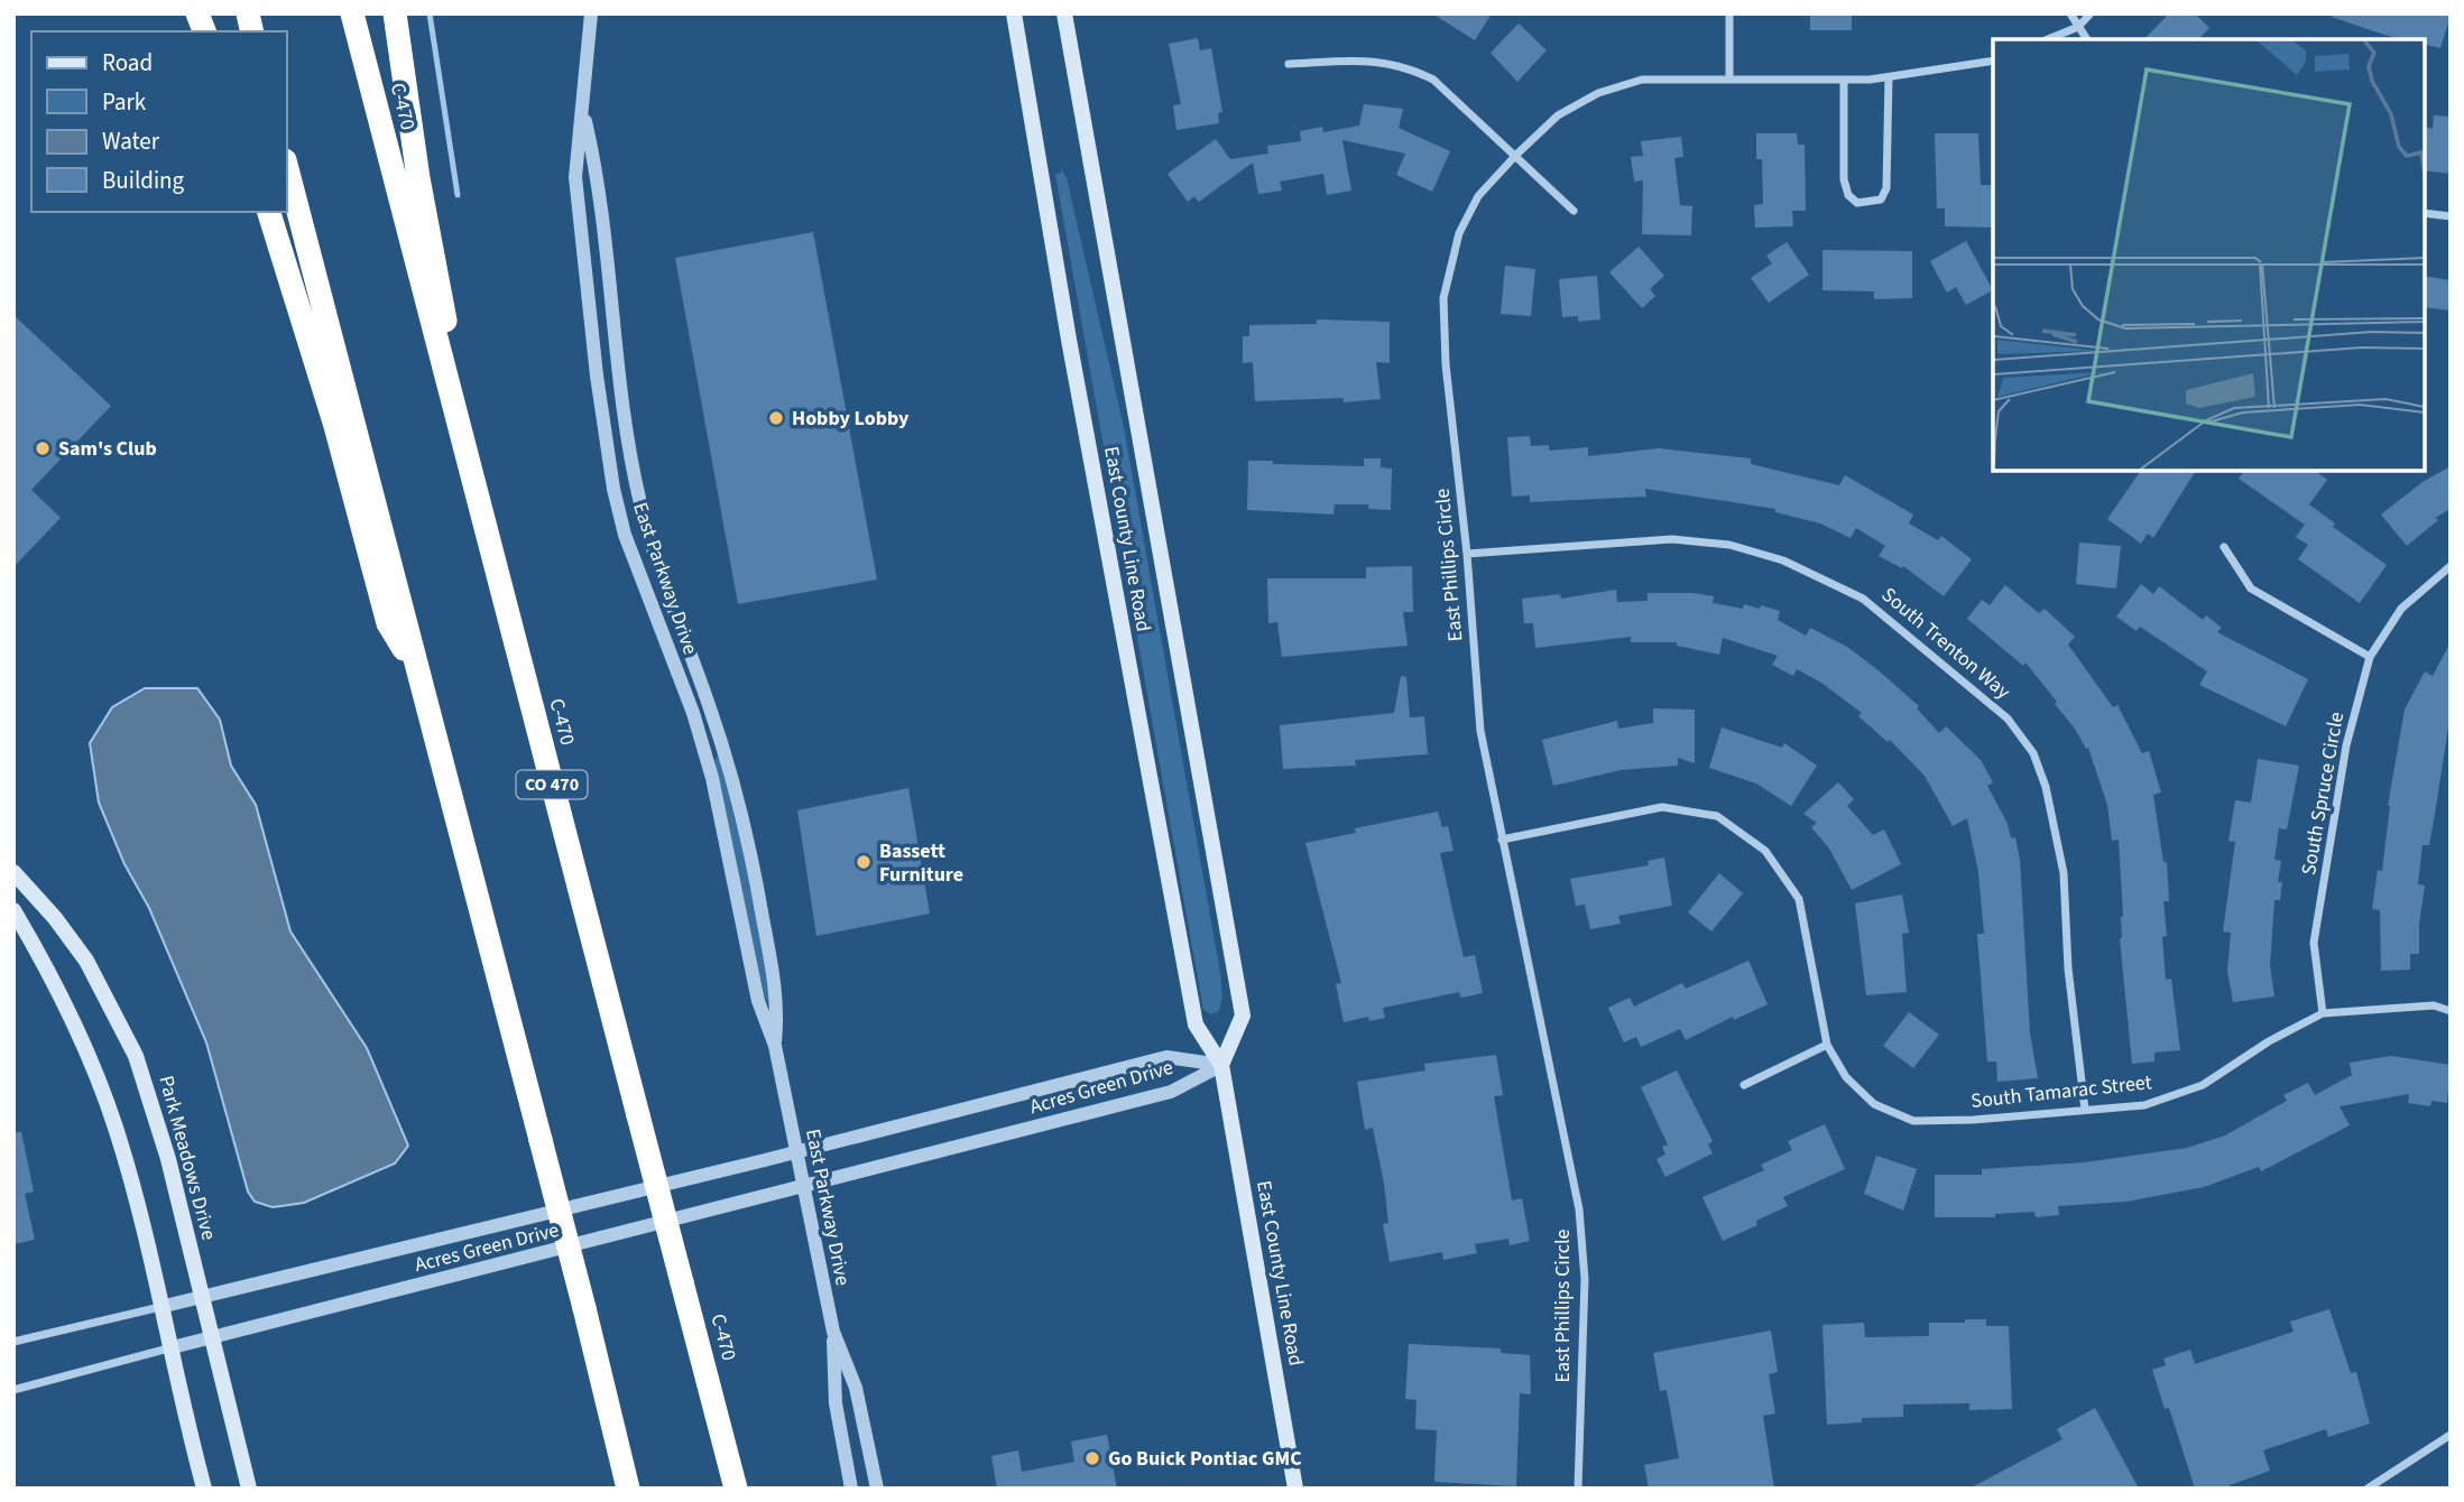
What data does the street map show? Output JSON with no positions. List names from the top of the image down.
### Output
{
  "streets": {
    "highway": ["C-470", "CO 470"],
    "main road": ["East County Line Road", "Park Meadows Drive"],
    "street": [
      "East Phillips Circle",
      "East Parkway Drive",
      "South Trenton Way",
      "South Spruce Circle",
      "Acres Green Drive",
      "South Tamarac Street"
    ]
  },
  "crossings": [
    ["East County Line Road", "Acres Green Drive"],
    ["East Phillips Circle", "South Trenton Way"],
    ["East Phillips Circle", "South Tamarac Street"],
    ["East Parkway Drive", "Acres Green Drive"],
    ["South Trenton Way", "South Tamarac Street"],
    ["South Spruce Circle", "South Tamarac Street"],
    ["Acres Green Drive", "Park Meadows Drive"]
  ],
  "places": [
    "Hobby Lobby",
    "Sam's Club",
    "Bassett Furniture",
    "Go Buick Pontiac GMC"
  ],
  "legend": [
    "Road",
    "Park",
    "Water",
    "Building"
  ]
}
